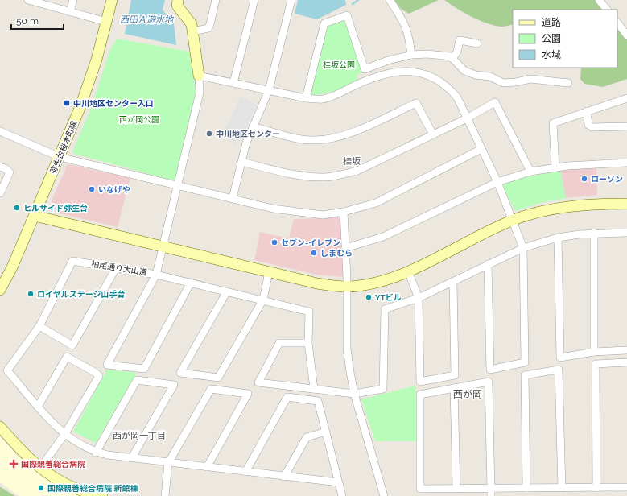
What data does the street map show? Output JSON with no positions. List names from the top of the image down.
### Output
{
  "streets": {
    "street": ["弥生台桜木町線", "柏尾通り大山道"]
  },
  "districts": ["桂坂", "西が岡", "西が岡一丁目"],
  "water": ["西田Ａ遊水地"],
  "parks": ["桂坂公園", "西が岡公園"],
  "places": {
    "transit": ["中川地区センター入口"],
    "other": [
      "中川地区センター",
      "ローソン",
      "いなげや",
      "ヒルサイド弥生台",
      "セブン-イレブン",
      "しまむら",
      "ロイヤルステージ山手台",
      "YTビル",
      "国際親善総合病院 新館棟"
    ],
    "health": ["国際親善総合病院"]
  },
  "legend": ["道路", "公園", "水域"],
  "scale_bar": "50 m"
}
